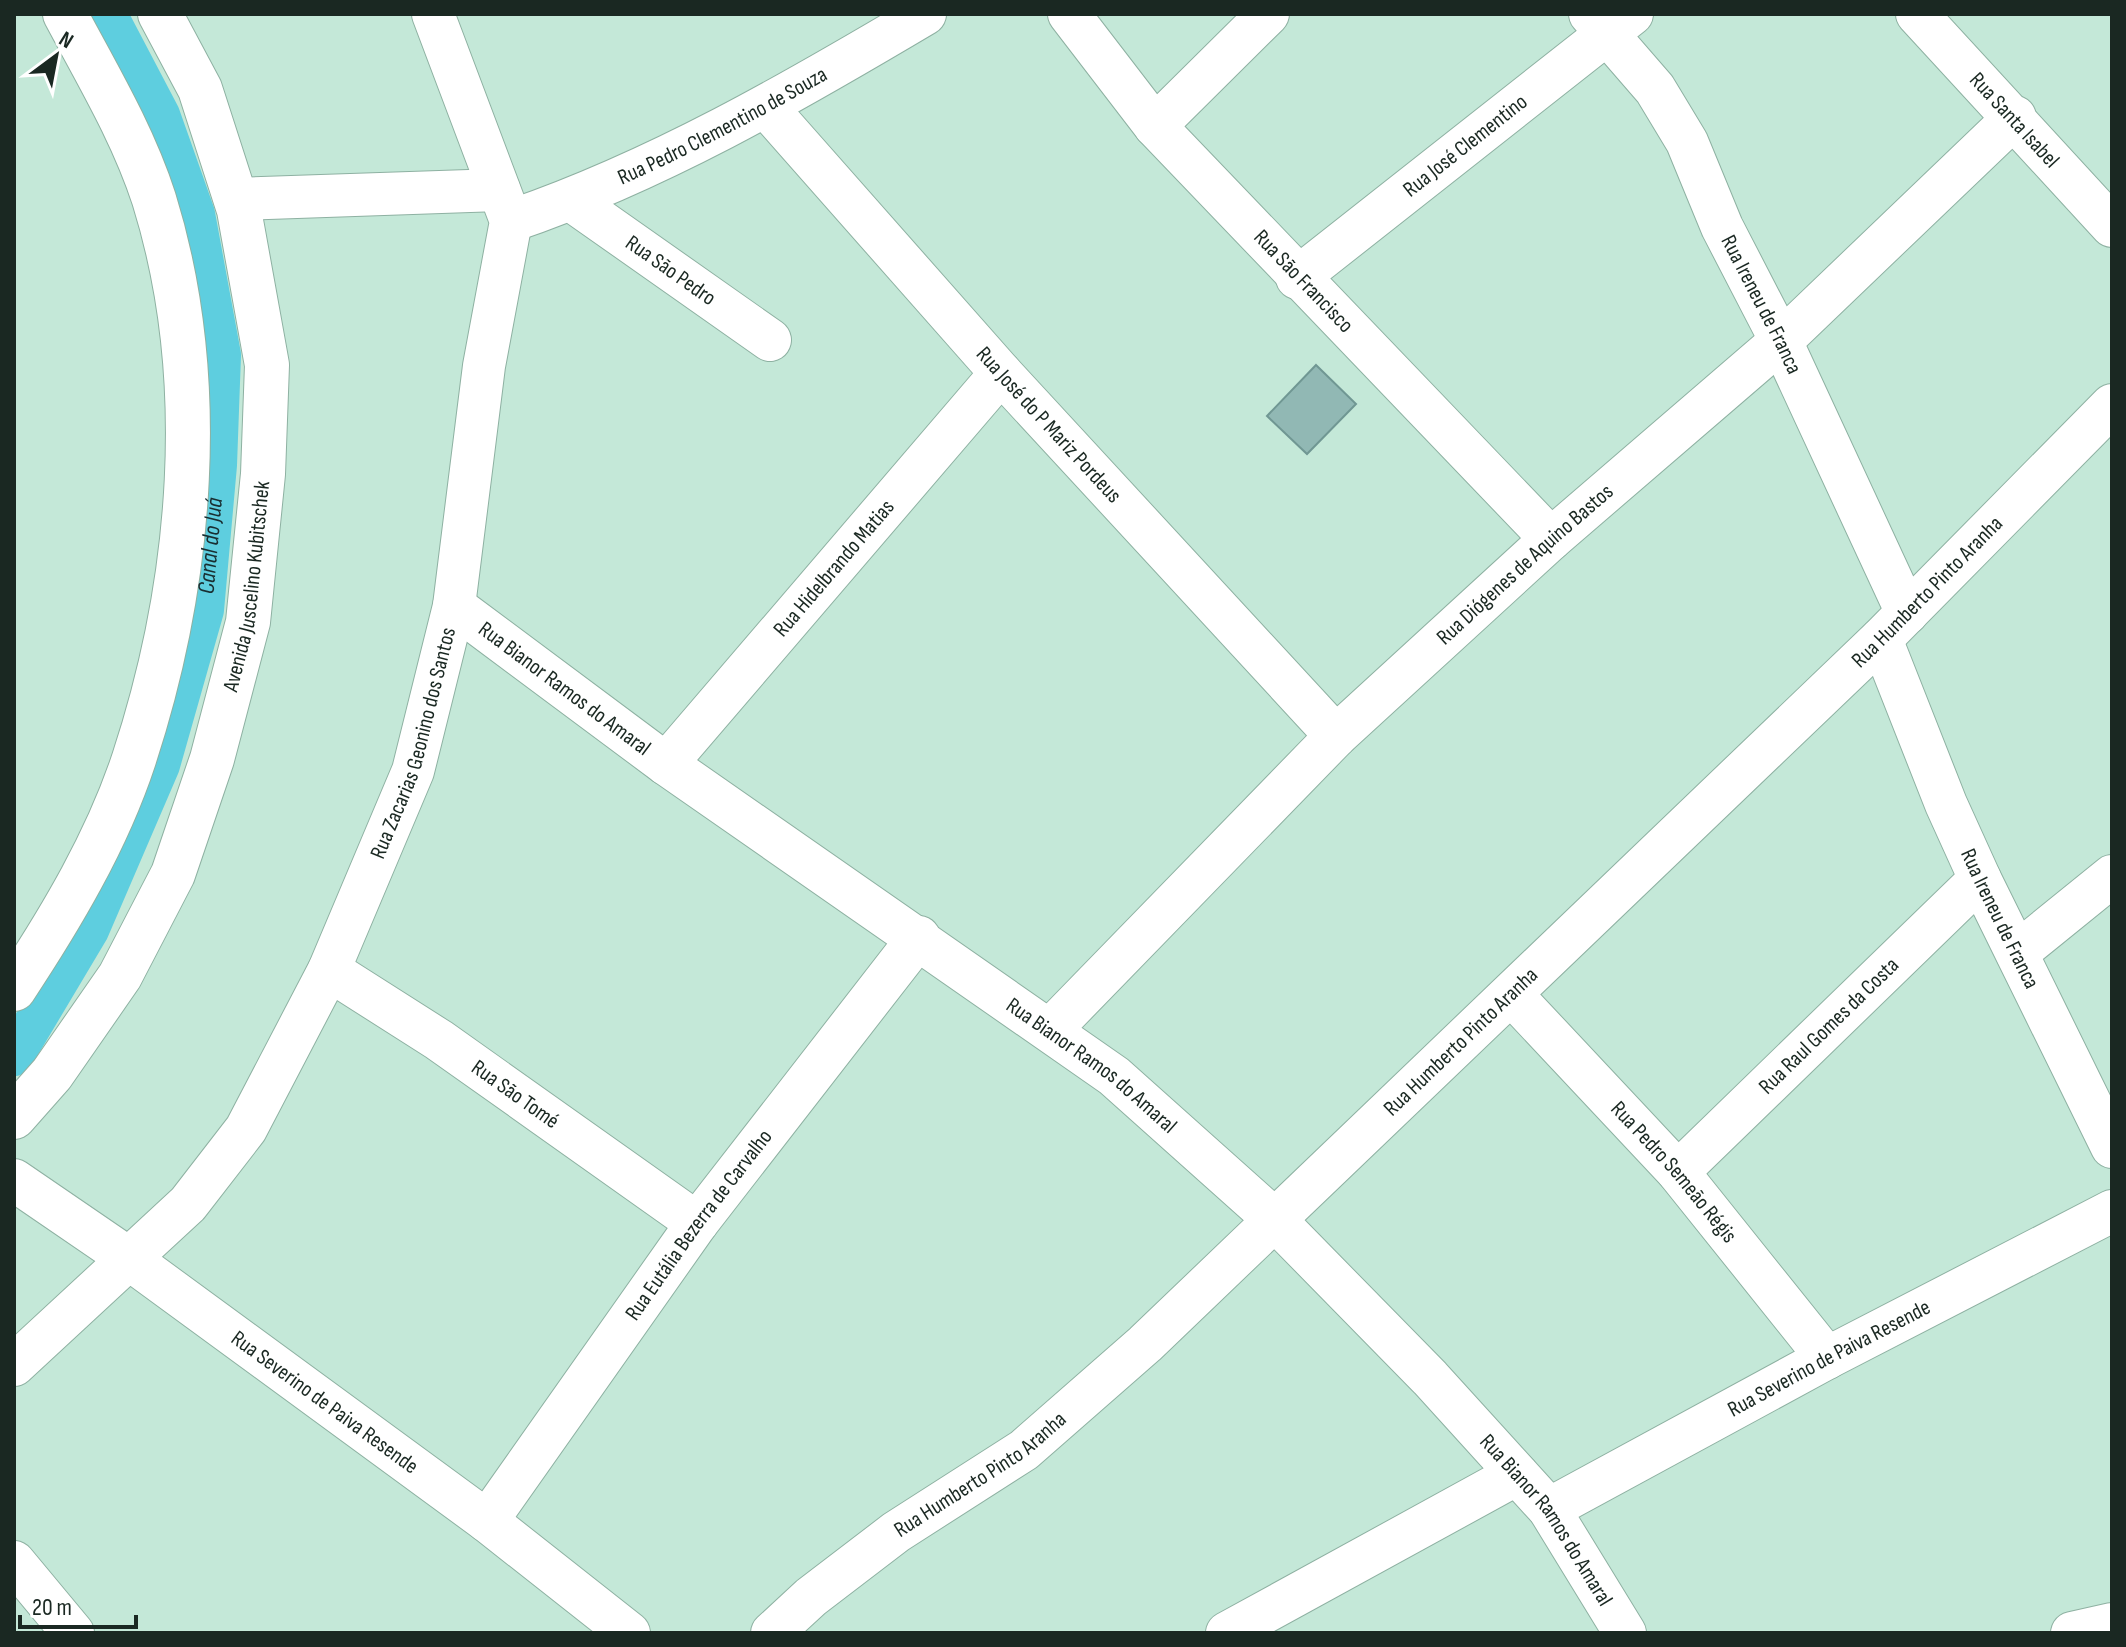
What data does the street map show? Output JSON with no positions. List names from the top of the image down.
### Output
{
  "streets": {
    "street": [
      "Rua Santa Isabel",
      "Rua Pedro Clementino de Souza",
      "Rua José Clementino",
      "Rua São Pedro",
      "Rua São Francisco",
      "Rua Ireneu de Franca",
      "Rua José do P Mariz Pordeus",
      "Rua Diógenes de Aquino Bastos",
      "Rua Hidelbrando Matias",
      "Avenida Juscelino Kubitschek",
      "Rua Humberto Pinto Aranha",
      "Rua Bianor Ramos do Amaral",
      "Rua Zacarias Geonino dos Santos",
      "Rua Raul Gomes da Costa",
      "Rua São Tomé",
      "Rua Pedro Semeão Régis",
      "Rua Eutália Bezerra de Carvalho",
      "Rua Severino de Paiva Resende"
    ]
  },
  "crossings": [
    ["Rua Santa Isabel", "Rua Diógenes de Aquino Bastos"],
    ["Rua Pedro Clementino de Souza", "Rua São Pedro"],
    ["Rua Pedro Clementino de Souza", "Rua José do P Mariz Pordeus"],
    ["Rua Pedro Clementino de Souza", "Avenida Juscelino Kubitschek"],
    ["Rua Pedro Clementino de Souza", "Rua Zacarias Geonino dos Santos"],
    ["Rua José Clementino", "Rua São Francisco"],
    ["Rua José Clementino", "Rua Ireneu de Franca"],
    ["Rua São Francisco", "Rua Diógenes de Aquino Bastos"],
    ["Rua Ireneu de Franca", "Rua Diógenes de Aquino Bastos"],
    ["Rua Ireneu de Franca", "Rua Humberto Pinto Aranha"],
    ["Rua Ireneu de Franca", "Rua Raul Gomes da Costa"],
    ["Rua José do P Mariz Pordeus", "Rua Diógenes de Aquino Bastos"],
    ["Rua José do P Mariz Pordeus", "Rua Hidelbrando Matias"],
    ["Rua Diógenes de Aquino Bastos", "Rua Bianor Ramos do Amaral"],
    ["Rua Hidelbrando Matias", "Rua Bianor Ramos do Amaral"],
    ["Rua Humberto Pinto Aranha", "Rua Bianor Ramos do Amaral"],
    ["Rua Humberto Pinto Aranha", "Rua Pedro Semeão Régis"],
    ["Rua Bianor Ramos do Amaral", "Rua Zacarias Geonino dos Santos"],
    ["Rua Bianor Ramos do Amaral", "Rua Eutália Bezerra de Carvalho"],
    ["Rua Bianor Ramos do Amaral", "Rua Severino de Paiva Resende"],
    ["Rua Zacarias Geonino dos Santos", "Rua São Tomé"],
    ["Rua Zacarias Geonino dos Santos", "Rua Severino de Paiva Resende"],
    ["Rua Raul Gomes da Costa", "Rua Pedro Semeão Régis"],
    ["Rua São Tomé", "Rua Eutália Bezerra de Carvalho"],
    ["Rua Pedro Semeão Régis", "Rua Severino de Paiva Resende"],
    ["Rua Eutália Bezerra de Carvalho", "Rua Severino de Paiva Resende"]
  ],
  "water": ["Canal do Juá"],
  "scale_bar": "20 m",
  "north": "top right"
}
